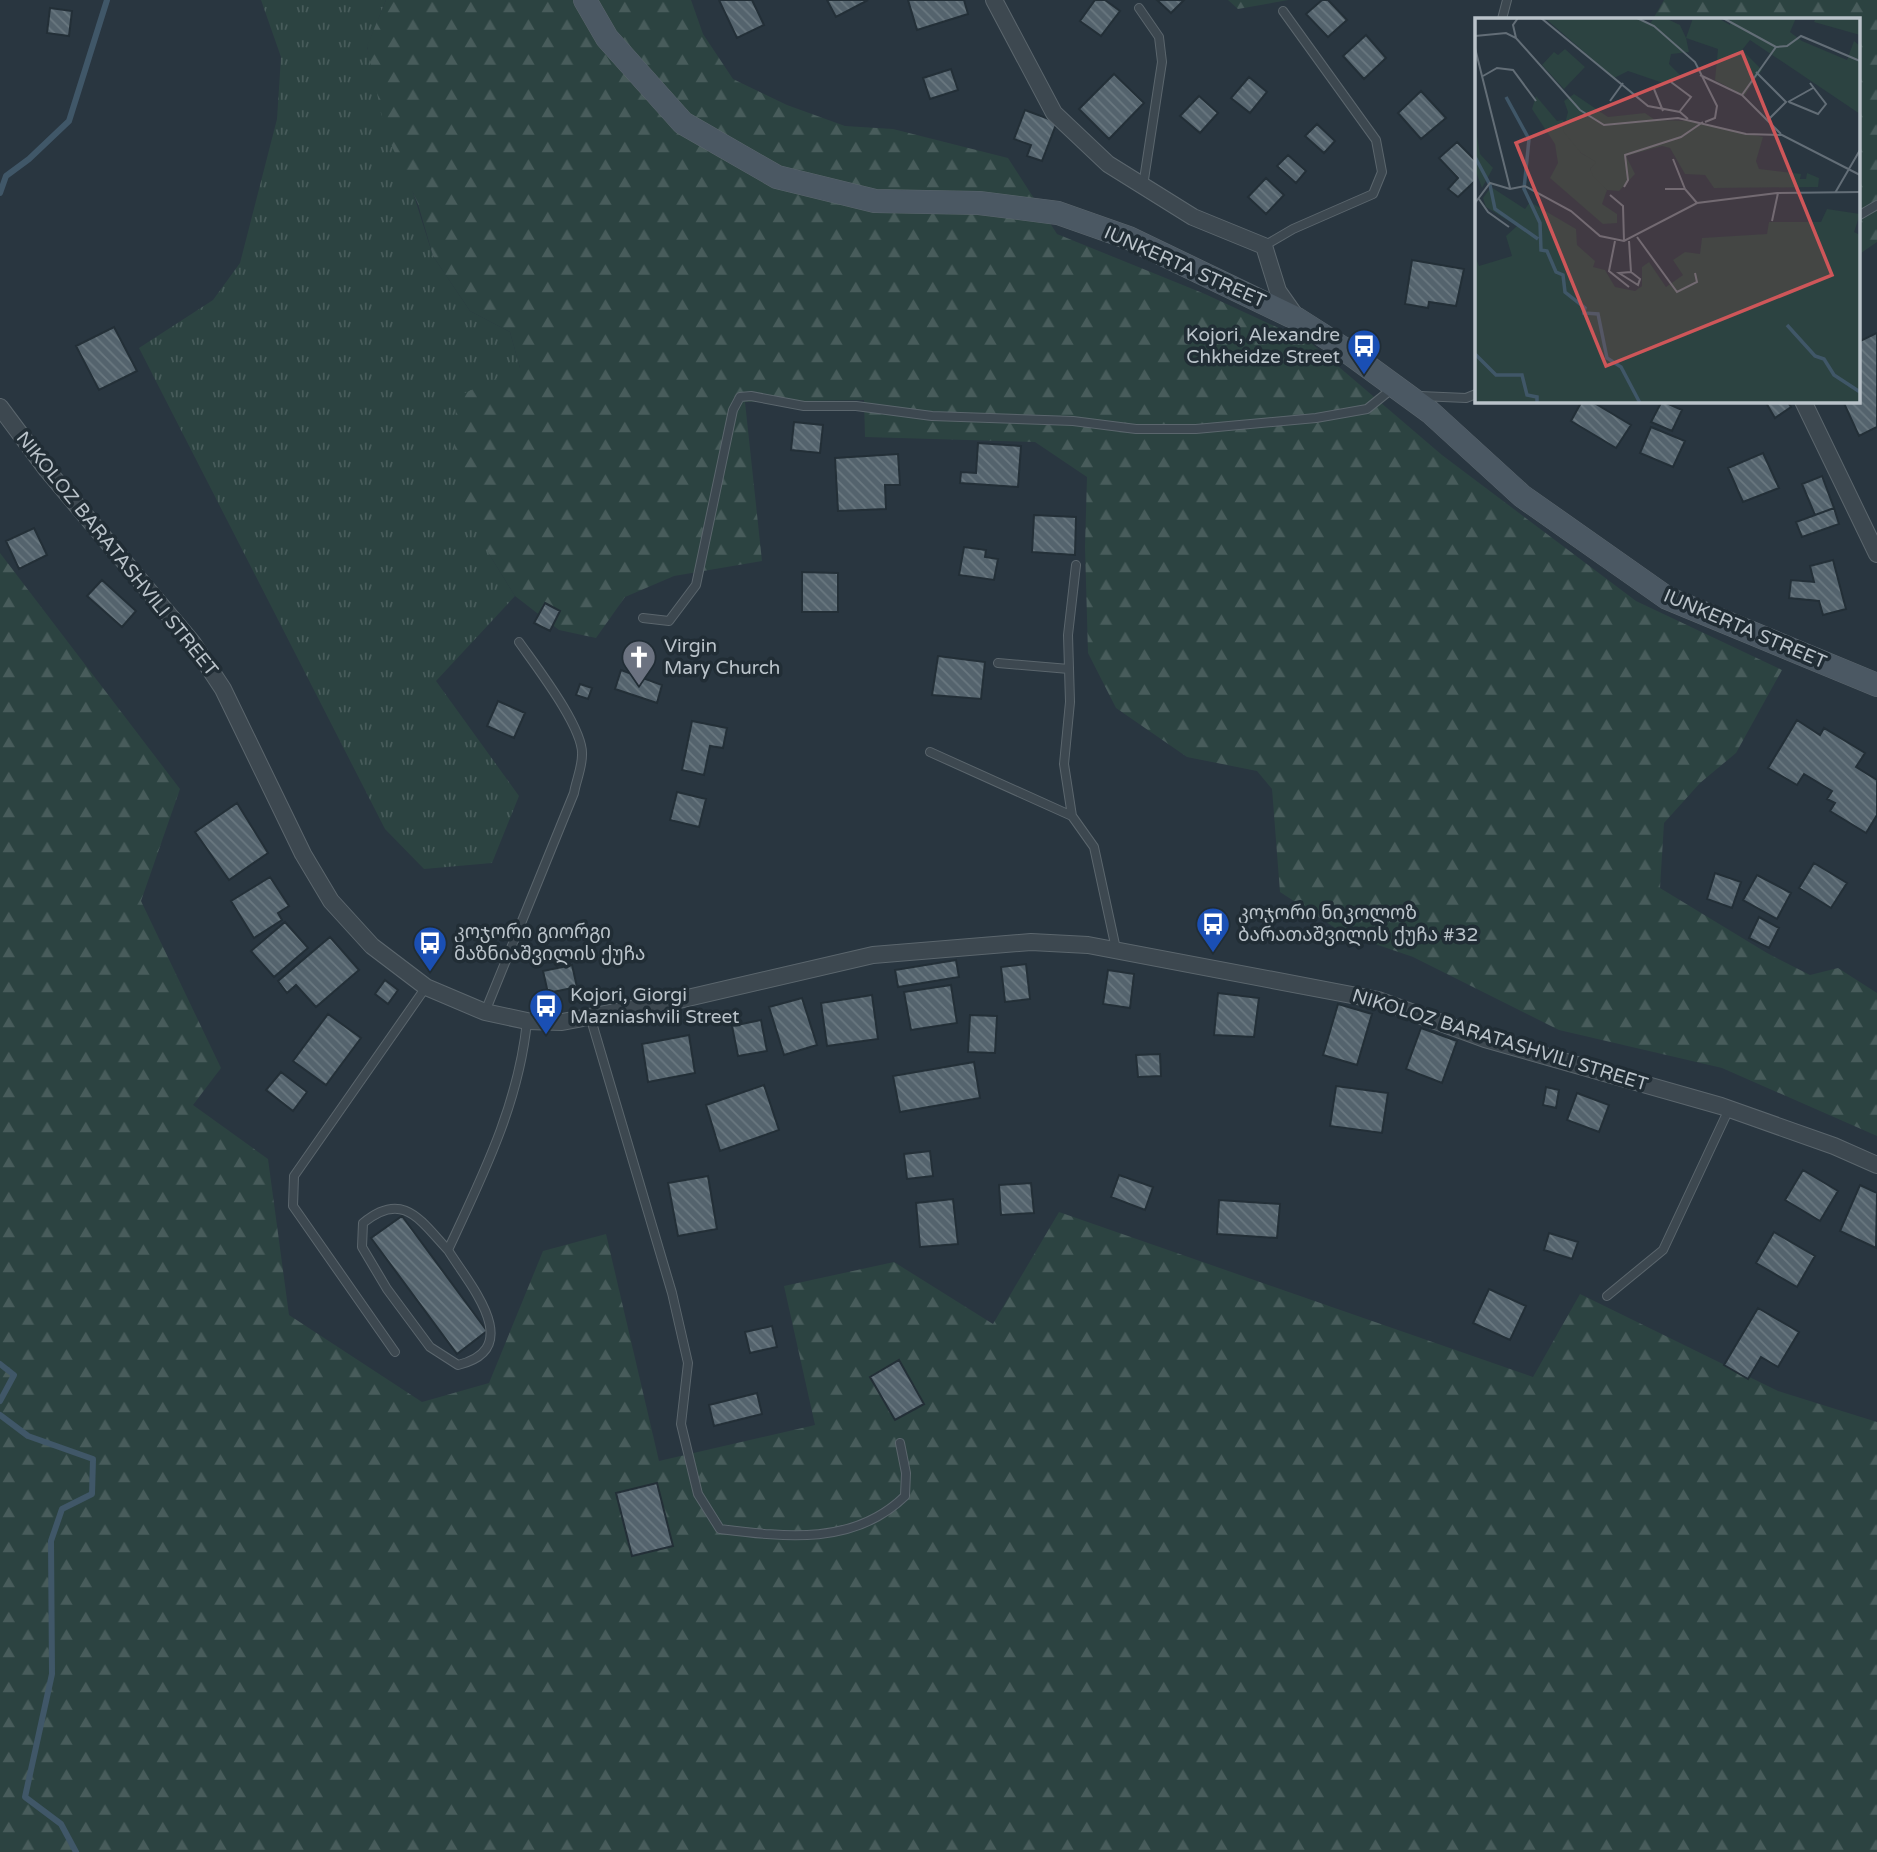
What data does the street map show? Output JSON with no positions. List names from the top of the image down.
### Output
{
  "streets": {
    "main road": ["IUNKERTA STREET"],
    "street": ["NIKOLOZ BARATASHVILI STREET"]
  },
  "places": {
    "bus stop": [
      "Kojori, Alexandre Chkheidze Street",
      "კოჯორი ნიკოლოზ ბარათაშვილის ქუჩა #32",
      "კოჯორი გიორგი მაზნიაშვილის ქუჩა",
      "Kojori, Giorgi Mazniashvili Street"
    ],
    "church": ["Virgin Mary Church"]
  }
}
